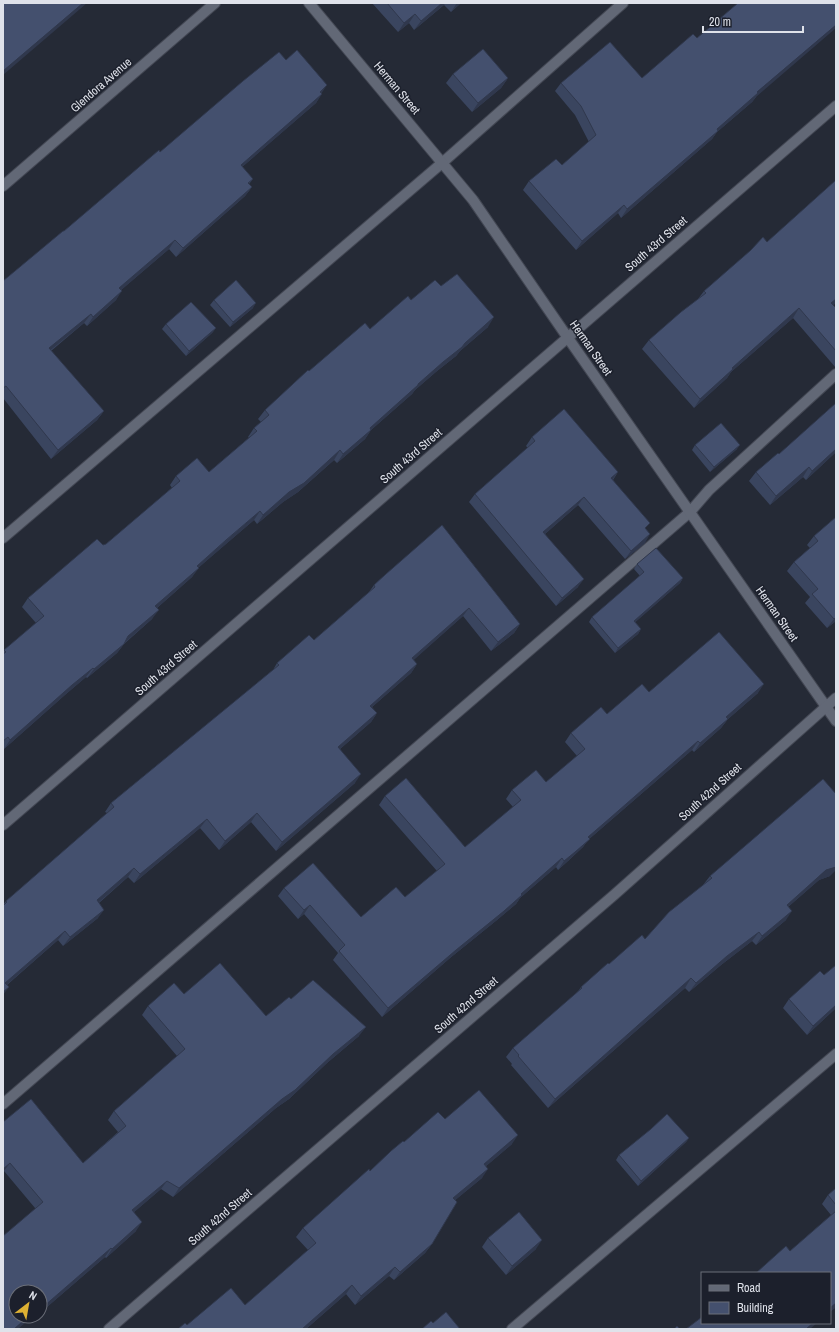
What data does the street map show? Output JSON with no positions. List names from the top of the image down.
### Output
{
  "streets": {
    "street": [
      "Glendora Avenue",
      "Herman Street",
      "South 43rd Street",
      "South 42nd Street"
    ]
  },
  "crossings": [
    ["Herman Street", "South 43rd Street"],
    ["Herman Street", "South 42nd Street"]
  ],
  "legend": ["Road", "Building"],
  "scale_bar": "20 m",
  "north": "top right"
}
